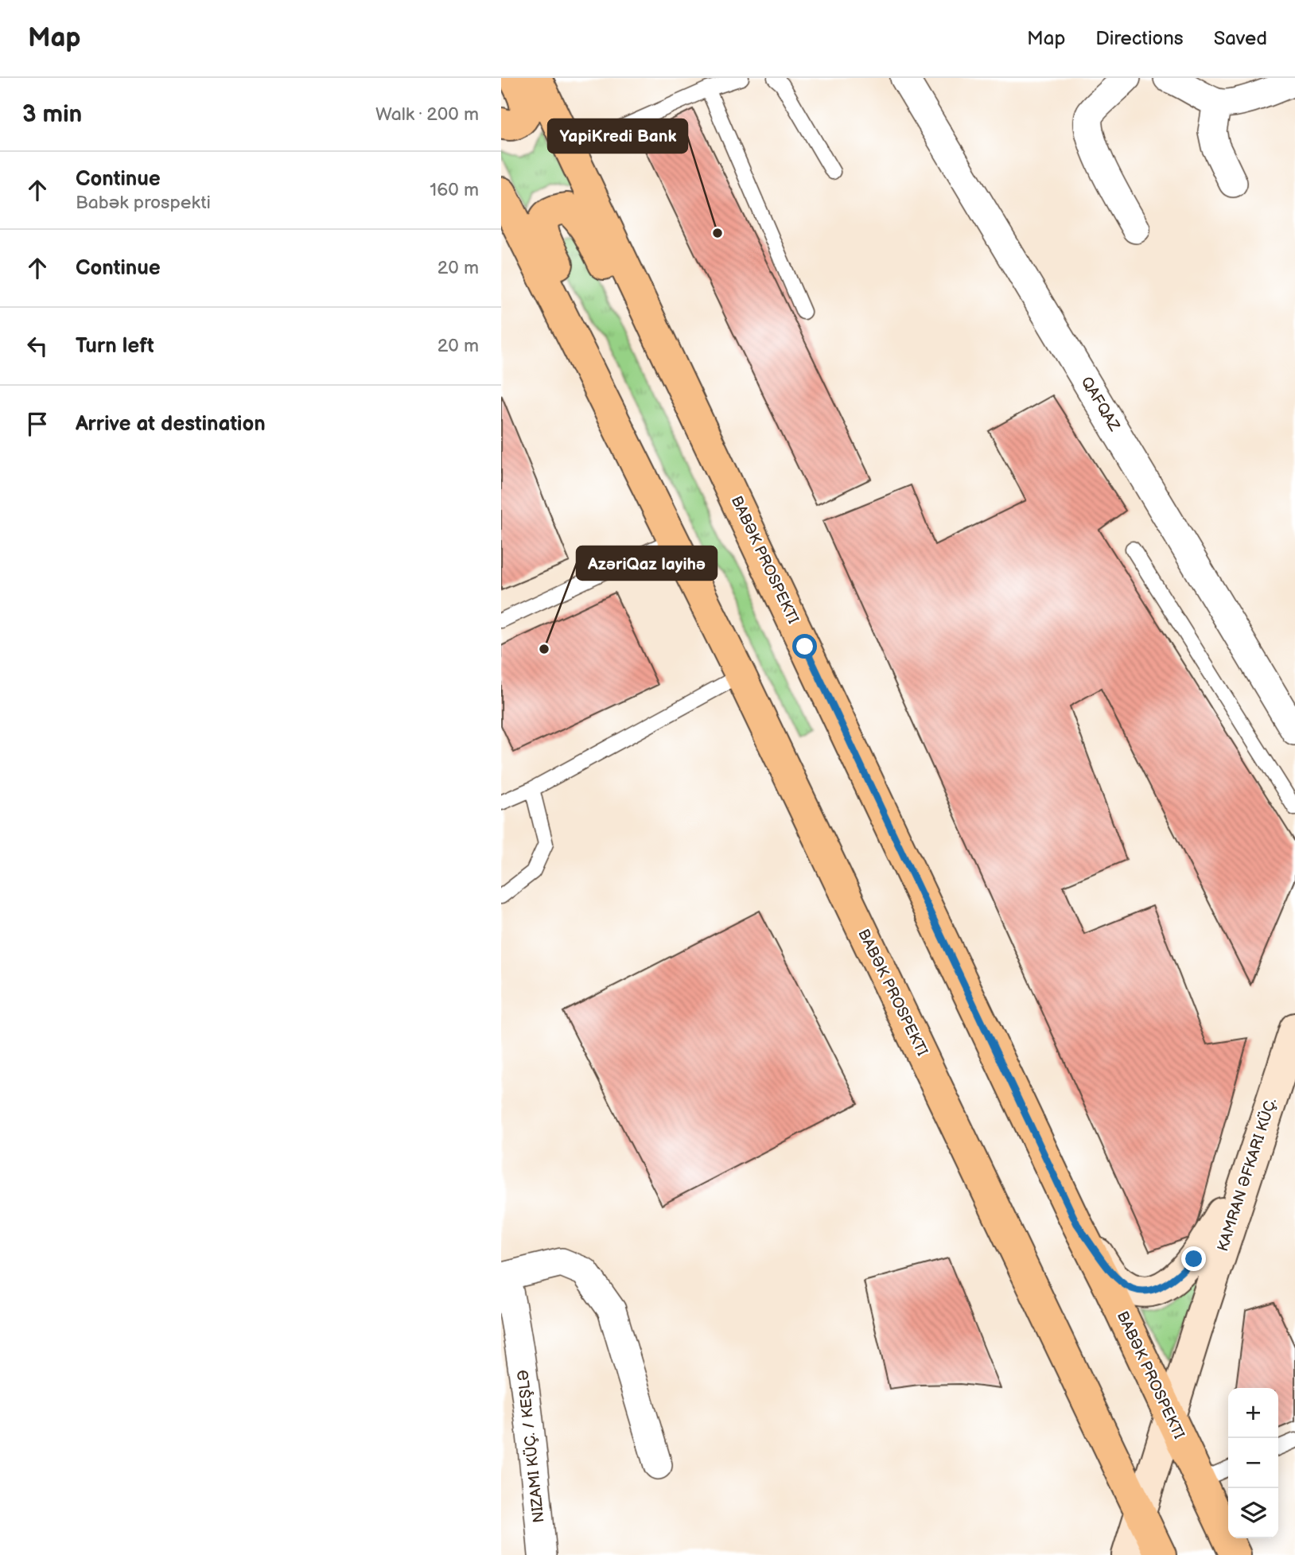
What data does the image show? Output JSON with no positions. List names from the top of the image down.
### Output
{
  "streets": {
    "main road": ["BABƏK PROSPEKTI"],
    "street": ["QAFQAZ", "KAMRAN ƏFKARI KÜÇ.", "NIZAMI KÜÇ. / KEŞLƏ"]
  },
  "crossings": [
    ["BABƏK PROSPEKTI", "KAMRAN ƏFKARI KÜÇ."]
  ],
  "places": ["YapiKredi Bank", "AzəriQaz layihə"],
  "page": {
    "header": "Map",
    "nav": ["Map", "Directions", "Saved"],
    "heading": ["3 min", "Walk · 200 m"],
    "list": [
      ["Continue", "Babək prospekti", "160 m"],
      ["Continue", "20 m"],
      ["Turn left", "20 m"],
      "Arrive at destination"
    ],
    "map_buttons": ["+", "−"]
  }
}
